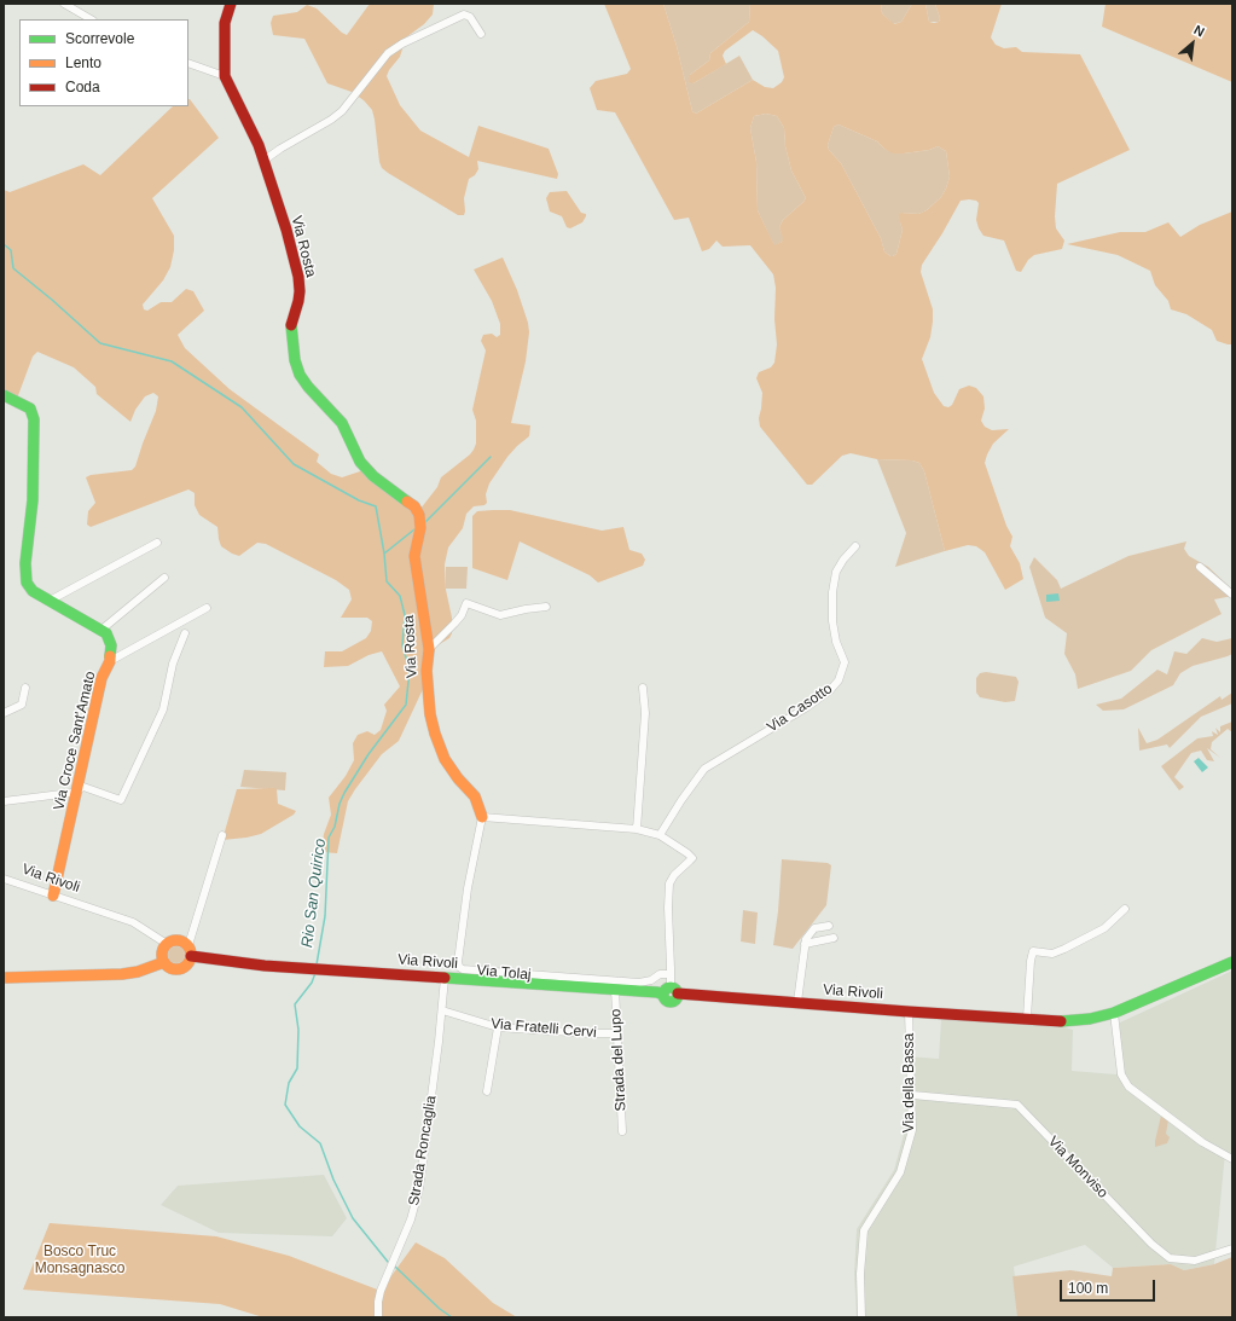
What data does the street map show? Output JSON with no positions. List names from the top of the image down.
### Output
{
  "streets": {
    "street": [
      "Via Rosta",
      "Via Casotto",
      "Via Croce Sant'Amato",
      "Via Rivoli",
      "Via Tolaj",
      "Via Fratelli Cervi",
      "Strada del Lupo",
      "Via della Bassa",
      "Strada Roncaglia",
      "Via Monviso"
    ]
  },
  "crossings": [
    ["Via Rosta", "Via Tolaj"],
    ["Via Croce Sant'Amato", "Via Rivoli"],
    ["Via Rivoli", "Strada del Lupo"],
    ["Via Rivoli", "Via della Bassa"],
    ["Via Rivoli", "Strada Roncaglia"],
    ["Via Fratelli Cervi", "Strada del Lupo"],
    ["Via Fratelli Cervi", "Strada Roncaglia"],
    ["Via della Bassa", "Via Monviso"]
  ],
  "water": ["Rio San Quirico"],
  "parks": ["Bosco Truc Monsagnasco"],
  "legend": ["Scorrevole", "Lento", "Coda"],
  "scale_bar": "100 m",
  "north": "top right"
}
